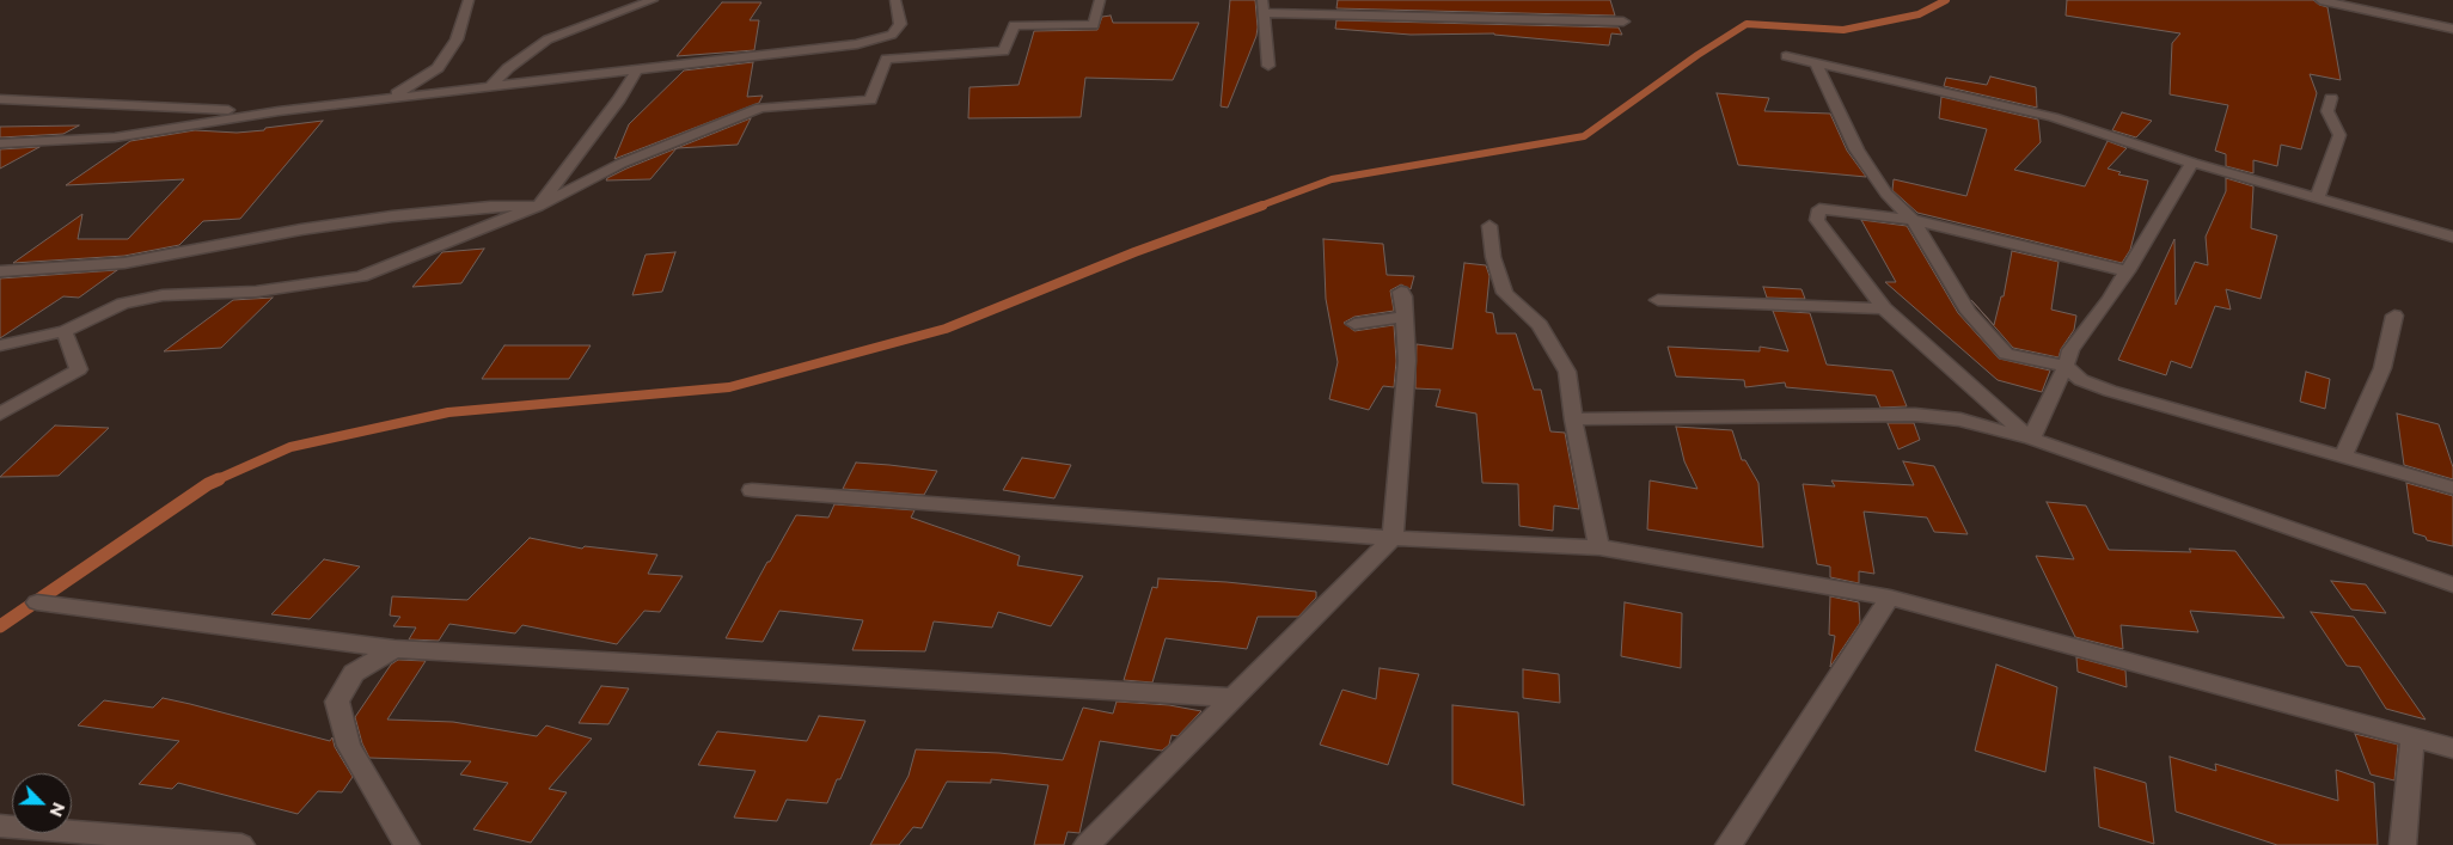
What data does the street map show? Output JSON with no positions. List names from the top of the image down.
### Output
{
  "north": "bottom right"
}
